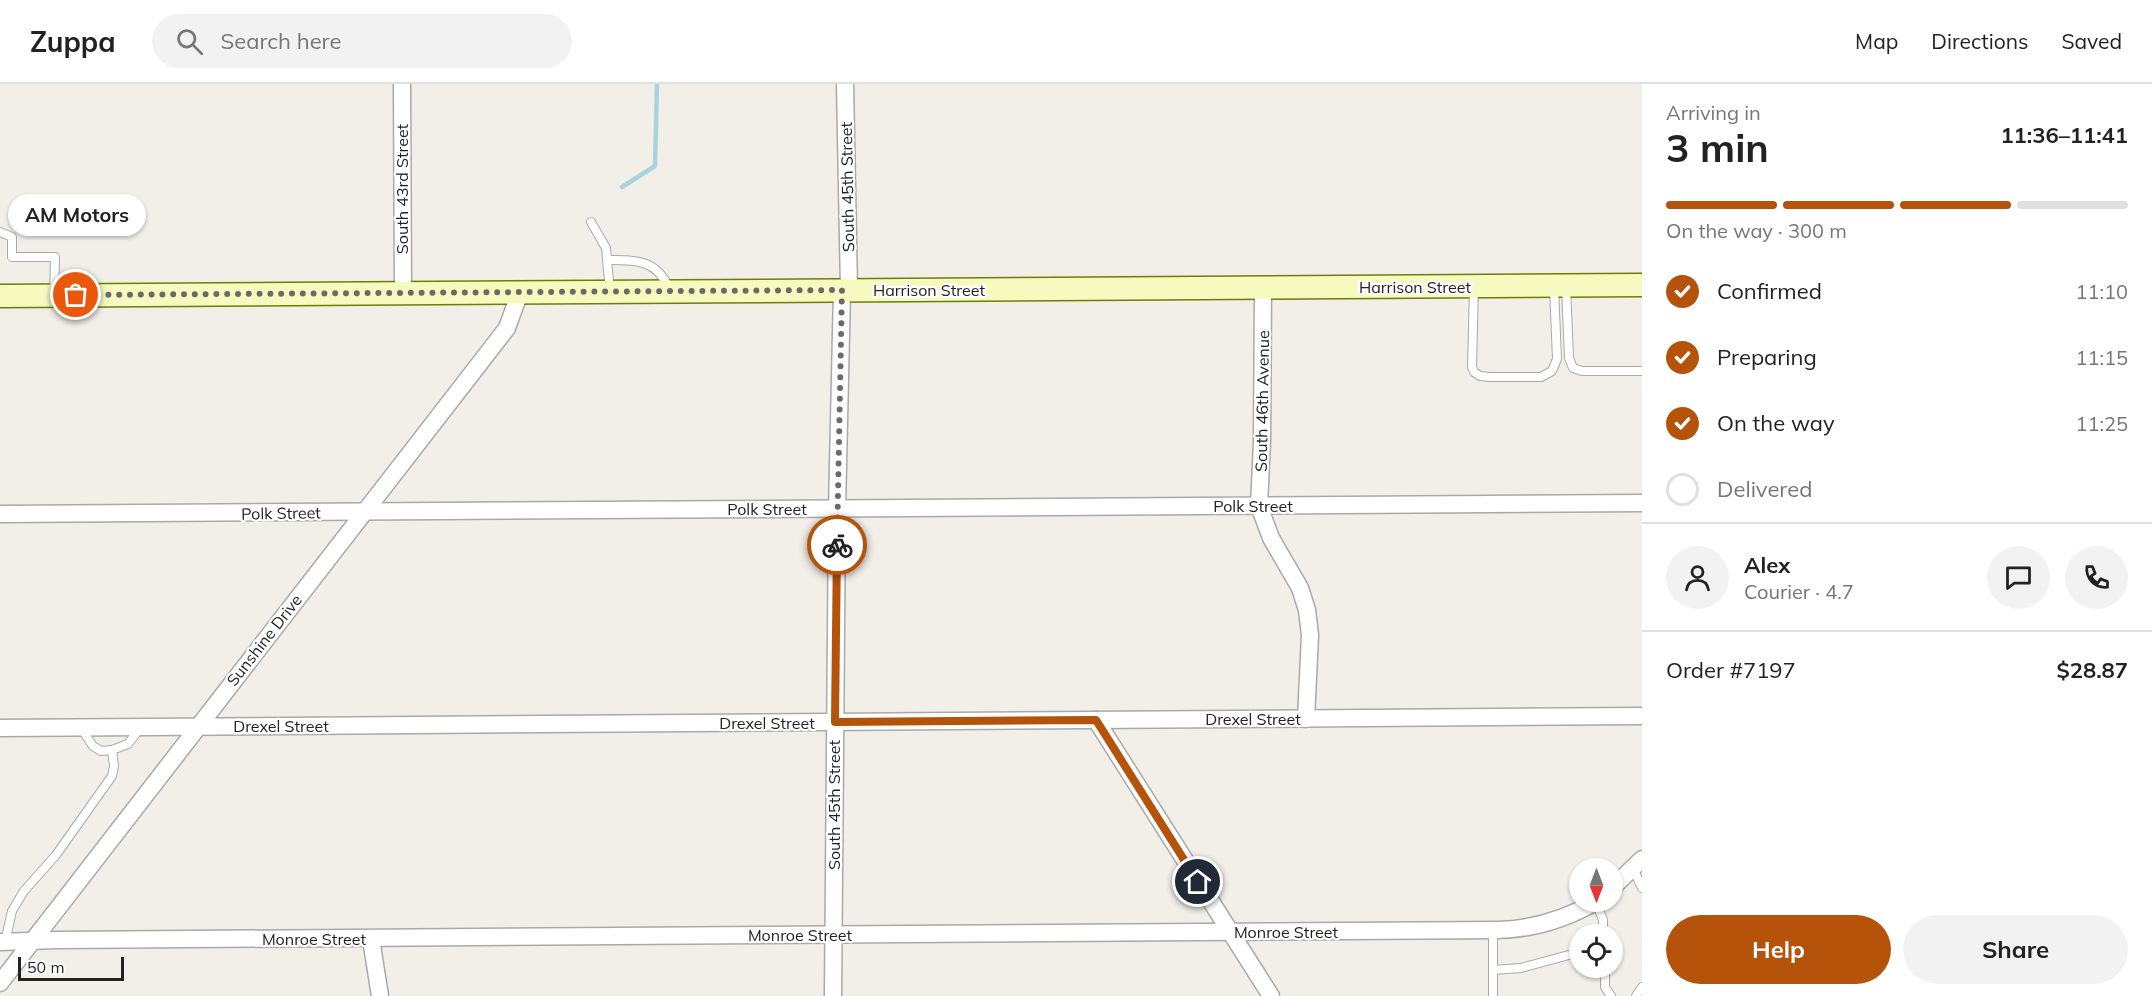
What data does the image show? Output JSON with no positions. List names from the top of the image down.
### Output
{
  "streets": {
    "main road": ["Harrison Street"],
    "street": [
      "South 45th Street",
      "South 43rd Street",
      "South 46th Avenue",
      "Polk Street",
      "Sunshine Drive",
      "Drexel Street",
      "Monroe Street"
    ]
  },
  "crossings": [
    ["South 45th Street", "Harrison Street"],
    ["South 45th Street", "Polk Street"],
    ["South 45th Street", "Drexel Street"],
    ["South 45th Street", "Monroe Street"],
    ["South 43rd Street", "Harrison Street"],
    ["Harrison Street", "South 46th Avenue"],
    ["Harrison Street", "Sunshine Drive"],
    ["South 46th Avenue", "Polk Street"],
    ["South 46th Avenue", "Drexel Street"],
    ["Polk Street", "Sunshine Drive"],
    ["Sunshine Drive", "Drexel Street"],
    ["Sunshine Drive", "Monroe Street"]
  ],
  "places": ["AM Motors"],
  "scale_bar": "50 m",
  "north": "bottom",
  "page": {
    "header": "Zuppa",
    "search": "Search here",
    "nav": ["Map", "Directions", "Saved"],
    "heading": ["3 min", "Arriving in", "11:36–11:41"],
    "panel": [
      "Alex",
      "Courier · 4.7",
      "Order #7197",
      "$28.87"
    ],
    "bar": "On the way · 300 m",
    "bubble": "AM Motors",
    "list": [
      ["Confirmed", "11:10"],
      ["Preparing", "11:15"],
      ["On the way", "11:25"],
      "Delivered"
    ],
    "buttons": ["Help", "Share"],
    "scale": "50 m"
  }
}
